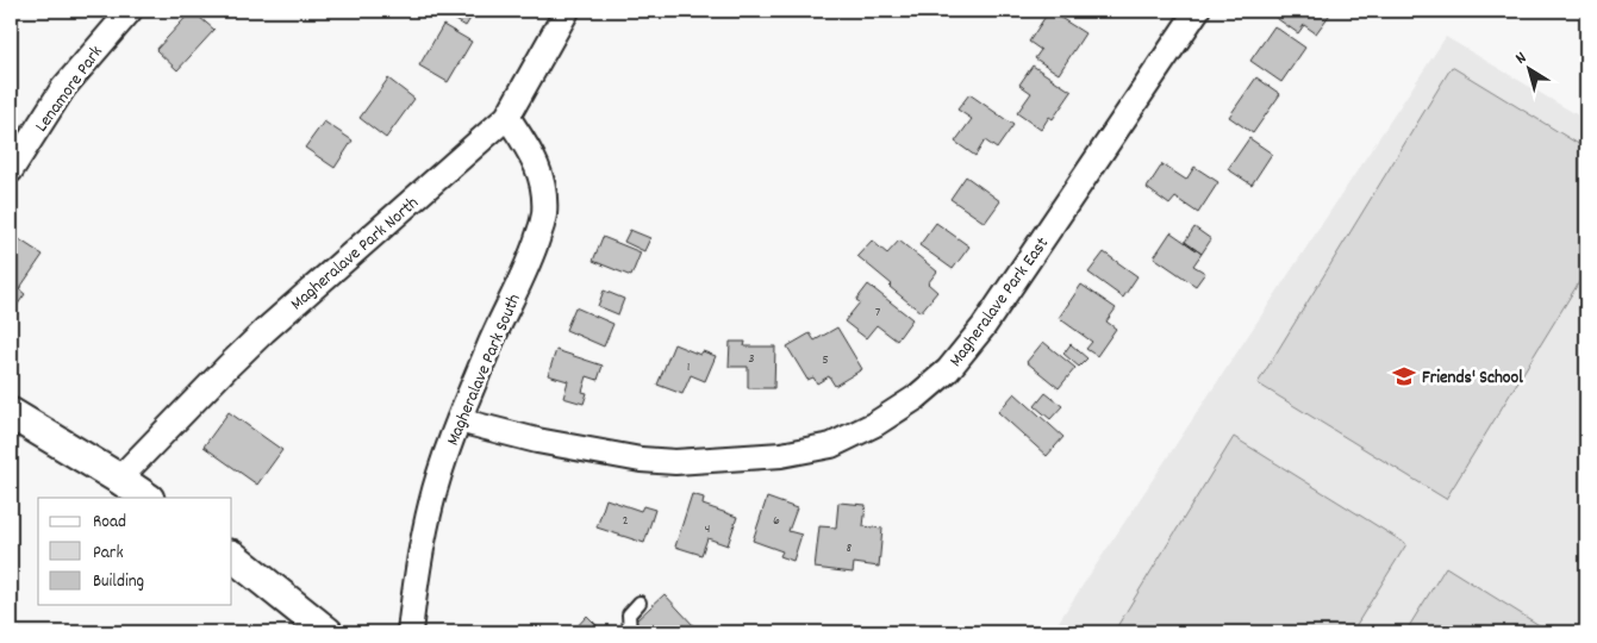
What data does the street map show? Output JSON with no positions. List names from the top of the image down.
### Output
{
  "streets": {
    "street": [
      "Lenamore Park",
      "Magheralave Park North",
      "Magheralave Park East",
      "Magheralave Park South"
    ]
  },
  "crossings": [
    ["Magheralave Park North", "Magheralave Park South"],
    ["Magheralave Park East", "Magheralave Park South"]
  ],
  "places": {
    "school or university": ["Friends' School"]
  },
  "house_numbers": [
    "7",
    "3",
    "5",
    "1",
    "2",
    "6",
    "4",
    "8"
  ],
  "legend": ["Road", "Park", "Building"],
  "north": "top left"
}
